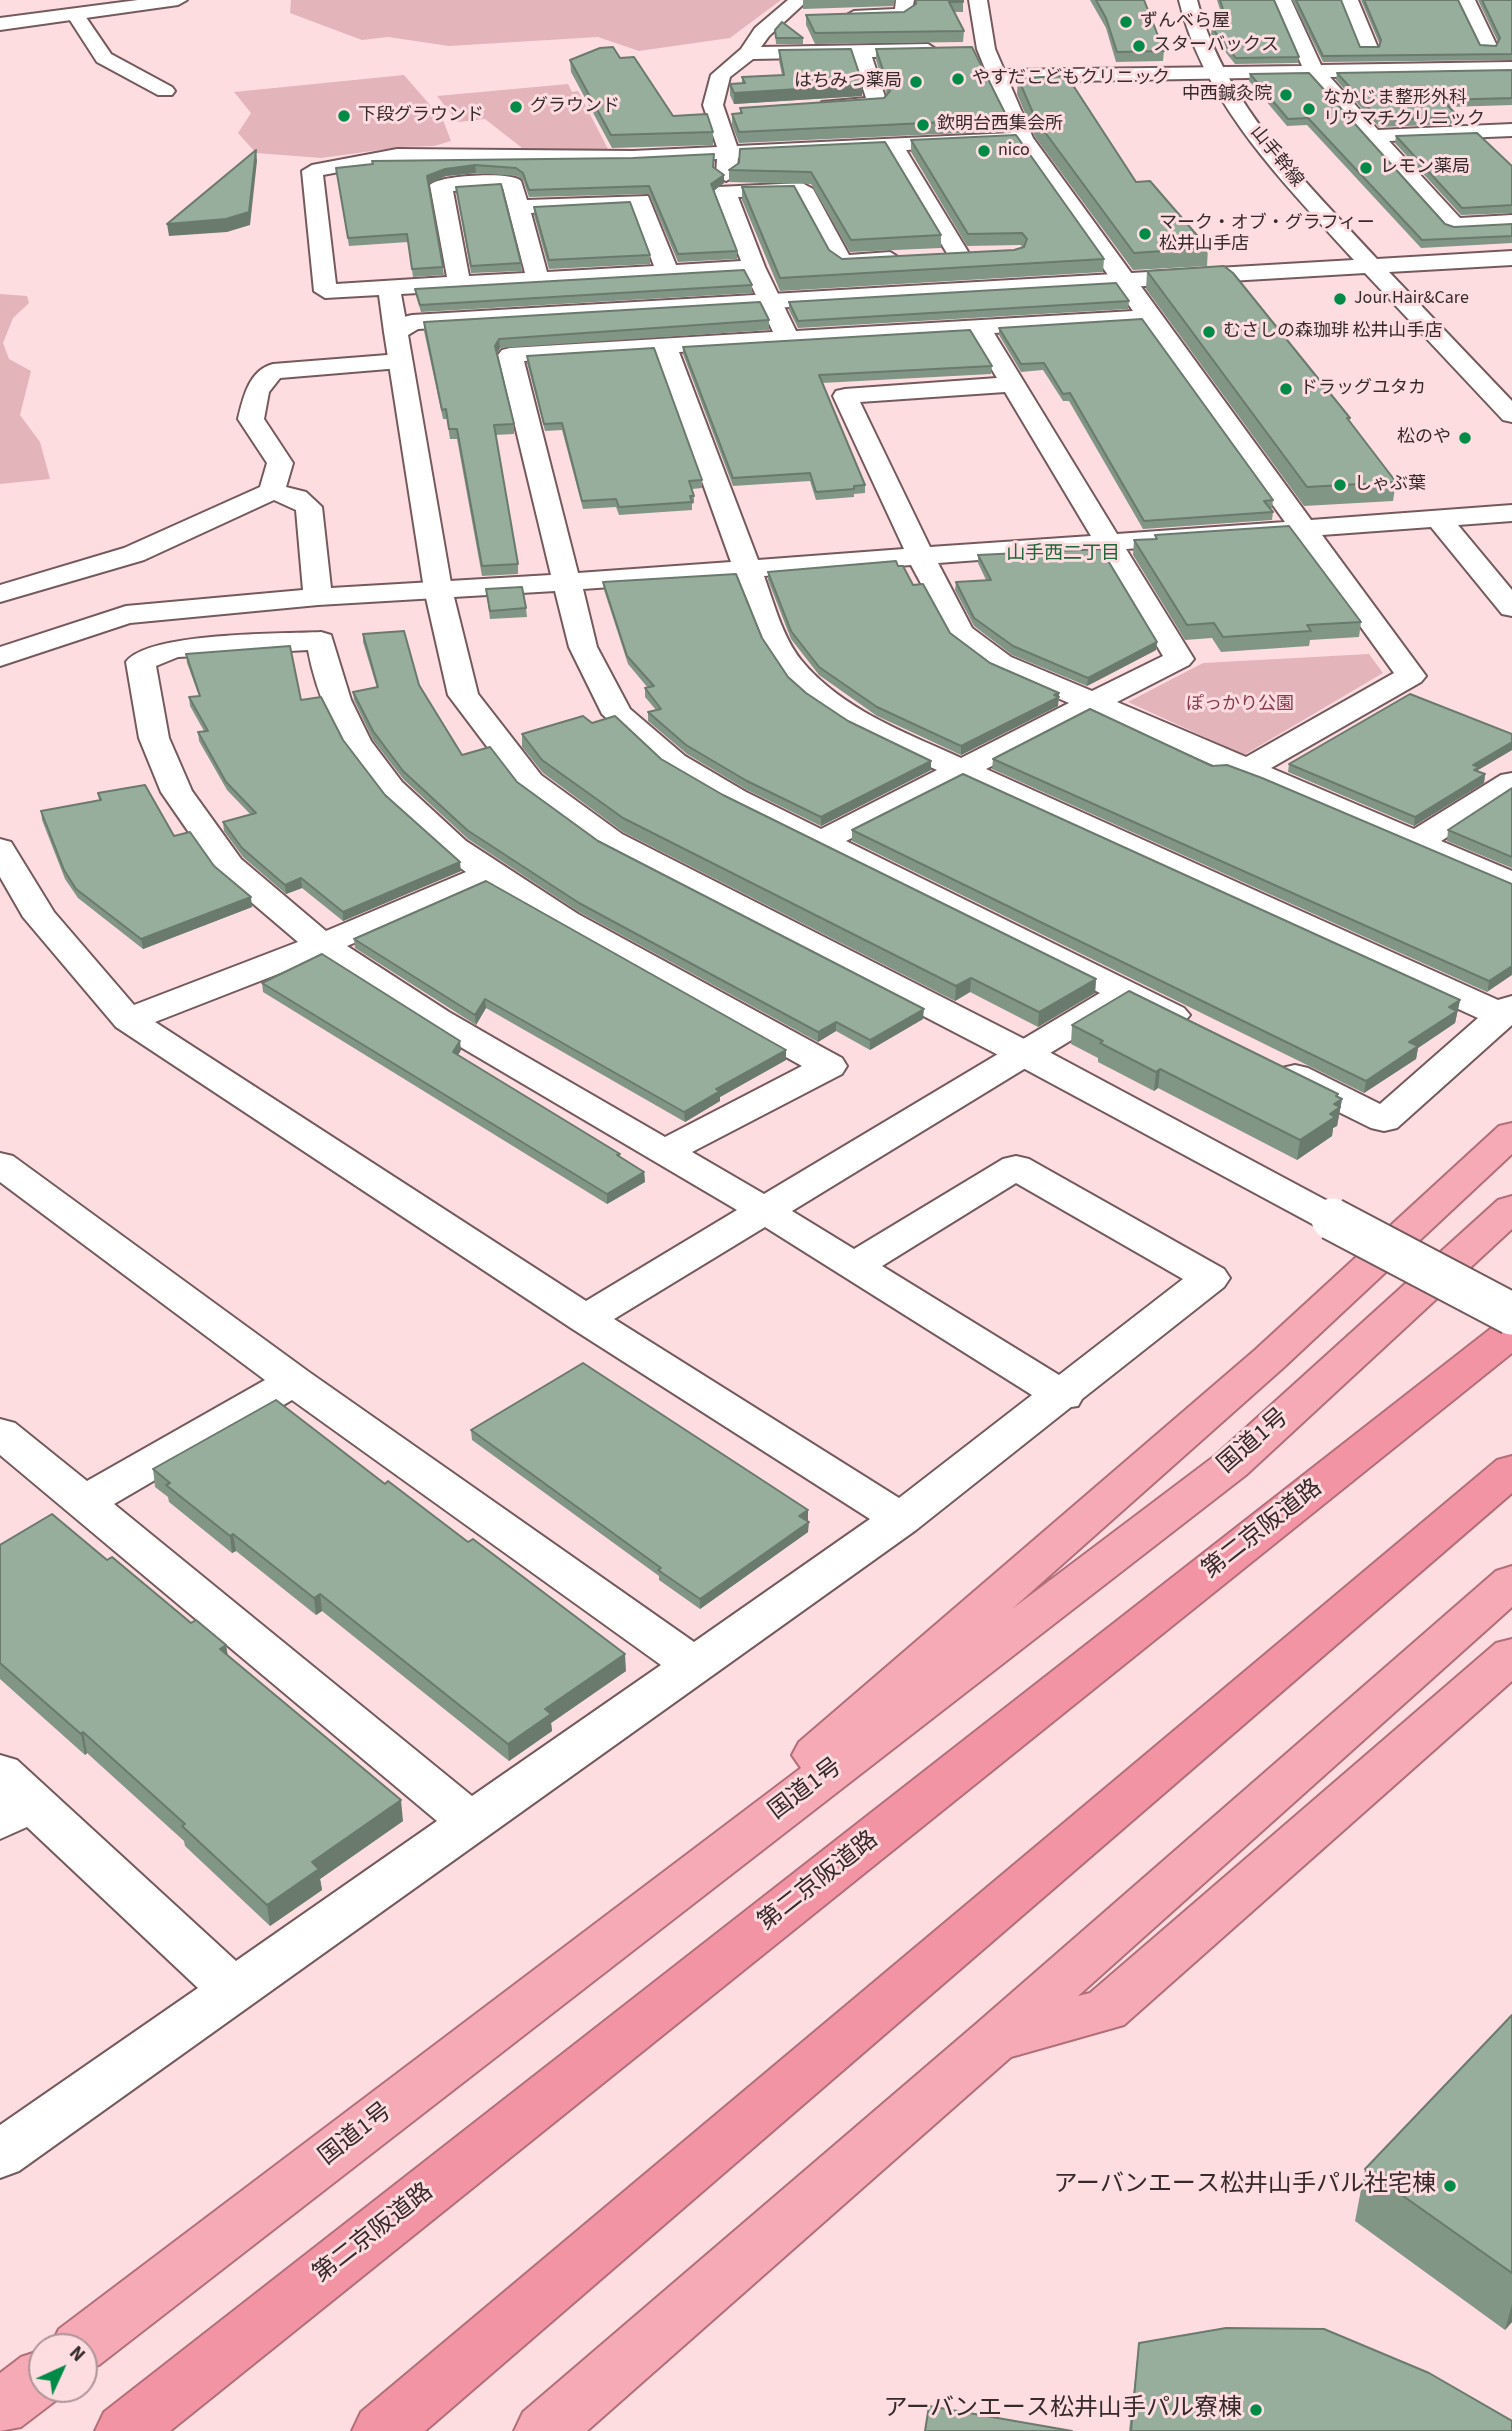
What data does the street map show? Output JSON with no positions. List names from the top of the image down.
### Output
{
  "streets": {
    "highway": ["国道1号", "第二京阪道路"],
    "street": ["山手幹線"]
  },
  "districts": ["山手西二丁目"],
  "parks": ["ぽっかり公園"],
  "places": [
    "ずんべら屋",
    "スターバックス",
    "やすだこどもクリニック",
    "はちみつ薬局",
    "中西鍼灸院",
    "グラウンド",
    "なかじま整形外科 リウマチクリニック",
    "下段グラウンド",
    "欽明台西集会所",
    "nico",
    "レモン薬局",
    "マーク・オブ・グラフィー 松井山手店",
    "Jour Hair&Care",
    "むさしの森珈琲 松井山手店",
    "ドラッグユタカ",
    "松のや",
    "しゃぶ葉",
    "アーバンエース松井山手パル社宅棟",
    "アーバンエース松井山手パル寮棟"
  ],
  "north": "top right"
}
